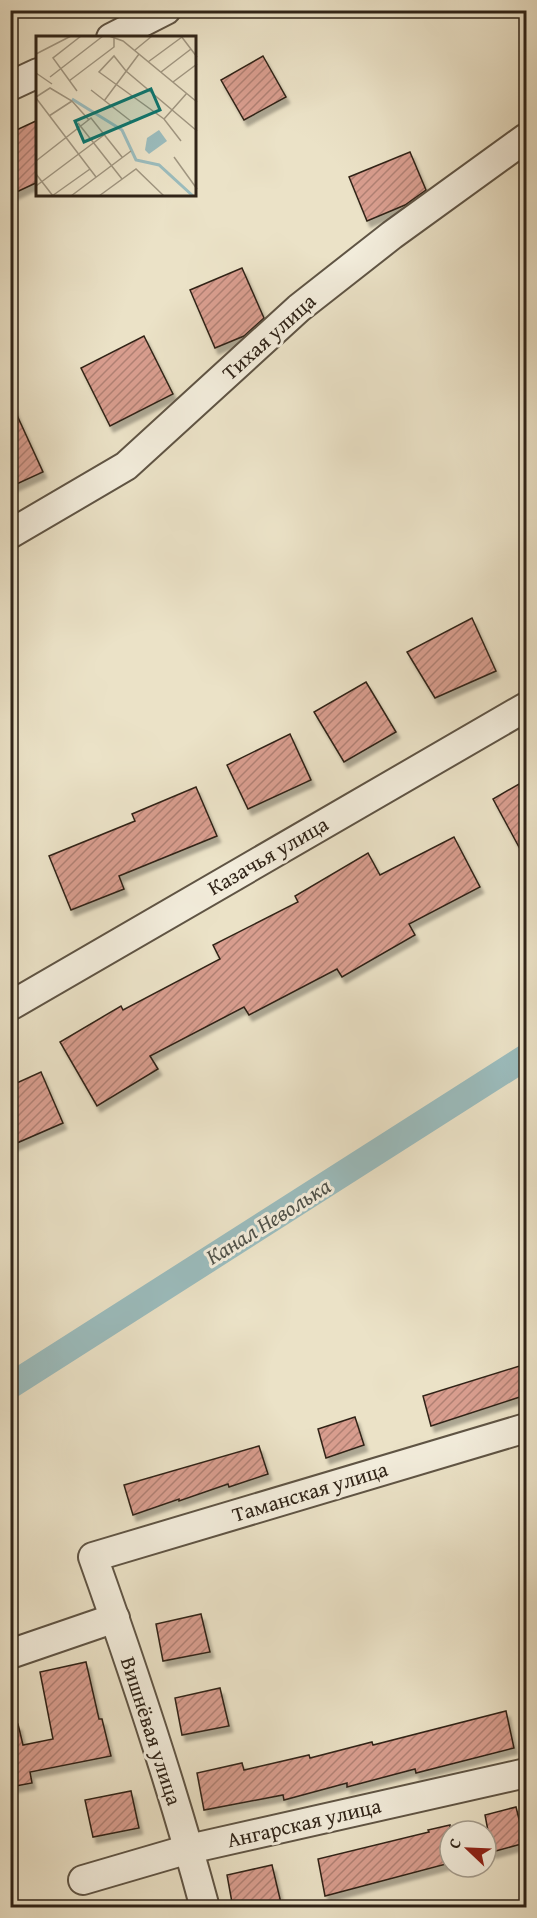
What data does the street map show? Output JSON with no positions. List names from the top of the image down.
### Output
{
  "streets": {
    "street": [
      "Тихая улица",
      "Казачья улица",
      "Таманская улица",
      "Вишнёвая улица",
      "Ангарская улица"
    ]
  },
  "crossings": [
    ["Таманская улица", "Вишнёвая улица"],
    ["Вишнёвая улица", "Ангарская улица"]
  ],
  "water": ["Канал Неволька"],
  "north": "top left"
}
